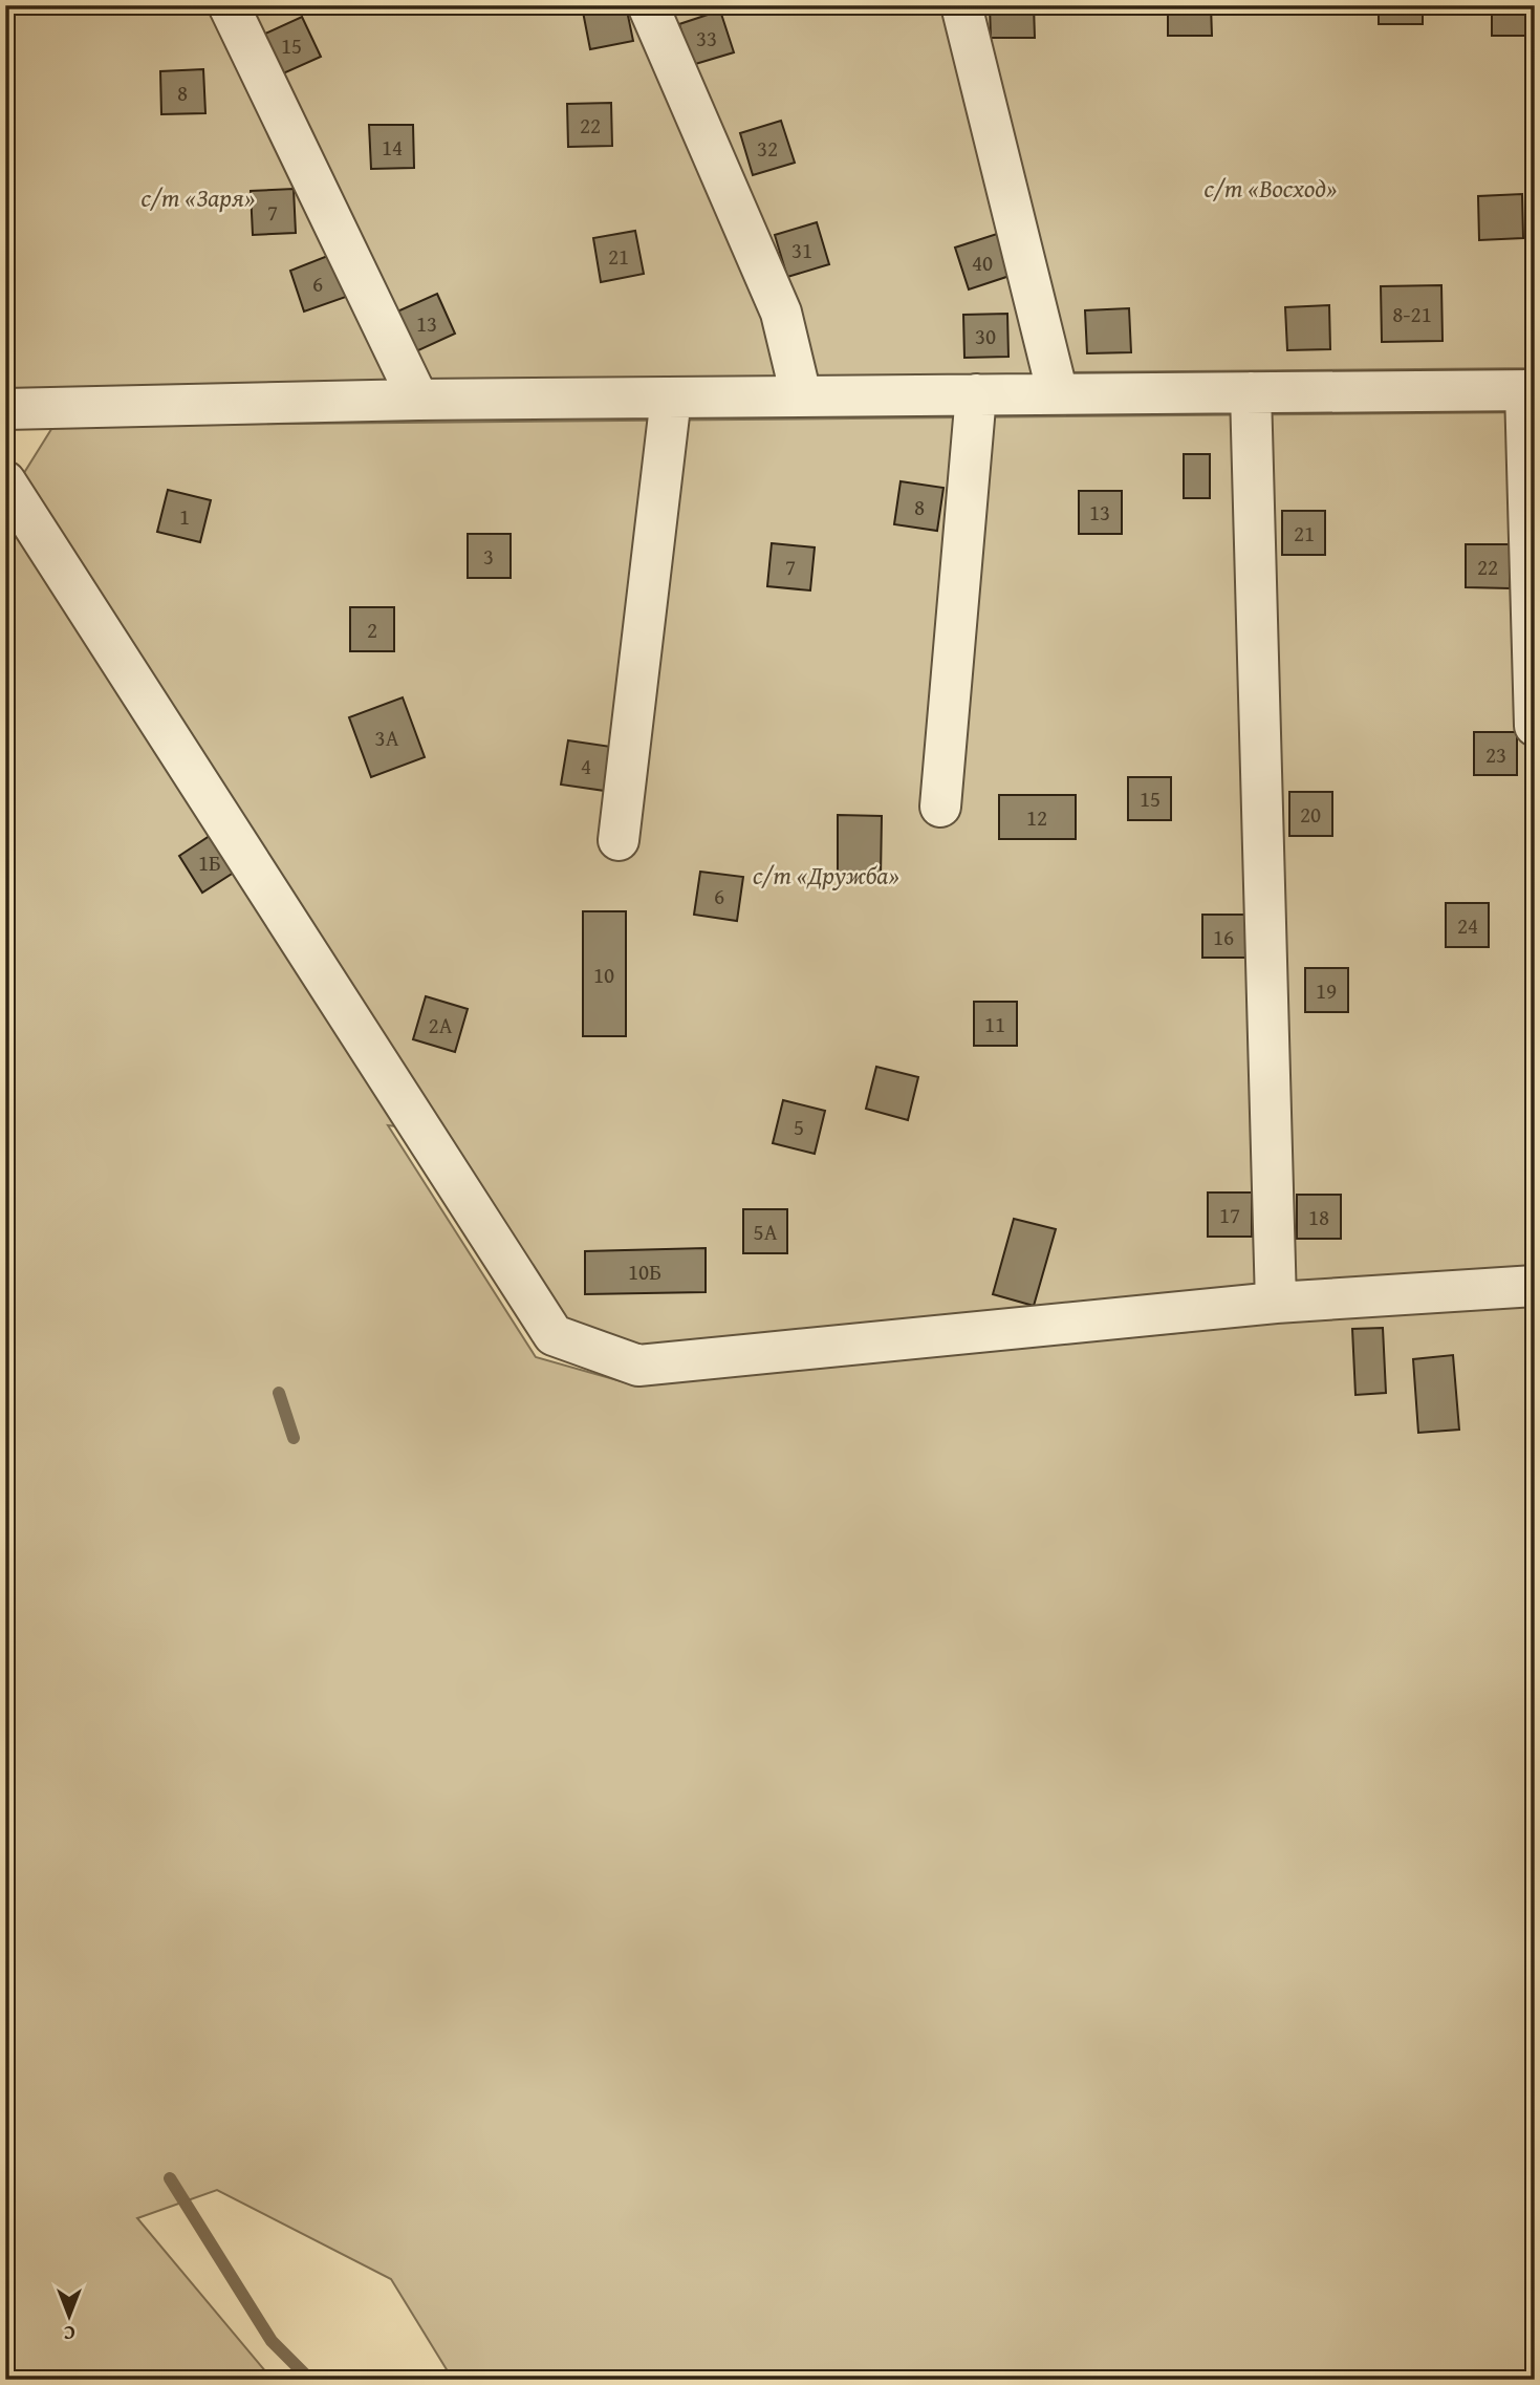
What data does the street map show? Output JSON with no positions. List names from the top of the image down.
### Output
{
  "parks": ["с/т «Восход»", "с/т «Заря»", "с/т «Дружба»"],
  "house_numbers": [
    "33",
    "15",
    "8",
    "22",
    "14",
    "32",
    "7",
    "31",
    "21",
    "40",
    "6",
    "8-21",
    "13",
    "30",
    "8",
    "13",
    "1",
    "21",
    "3",
    "7",
    "22",
    "2",
    "3А",
    "23",
    "4",
    "15",
    "20",
    "12",
    "1Б",
    "6",
    "24",
    "16",
    "10",
    "19",
    "11",
    "2А",
    "5",
    "17",
    "18",
    "5А",
    "10Б"
  ],
  "north": "bottom"
}
